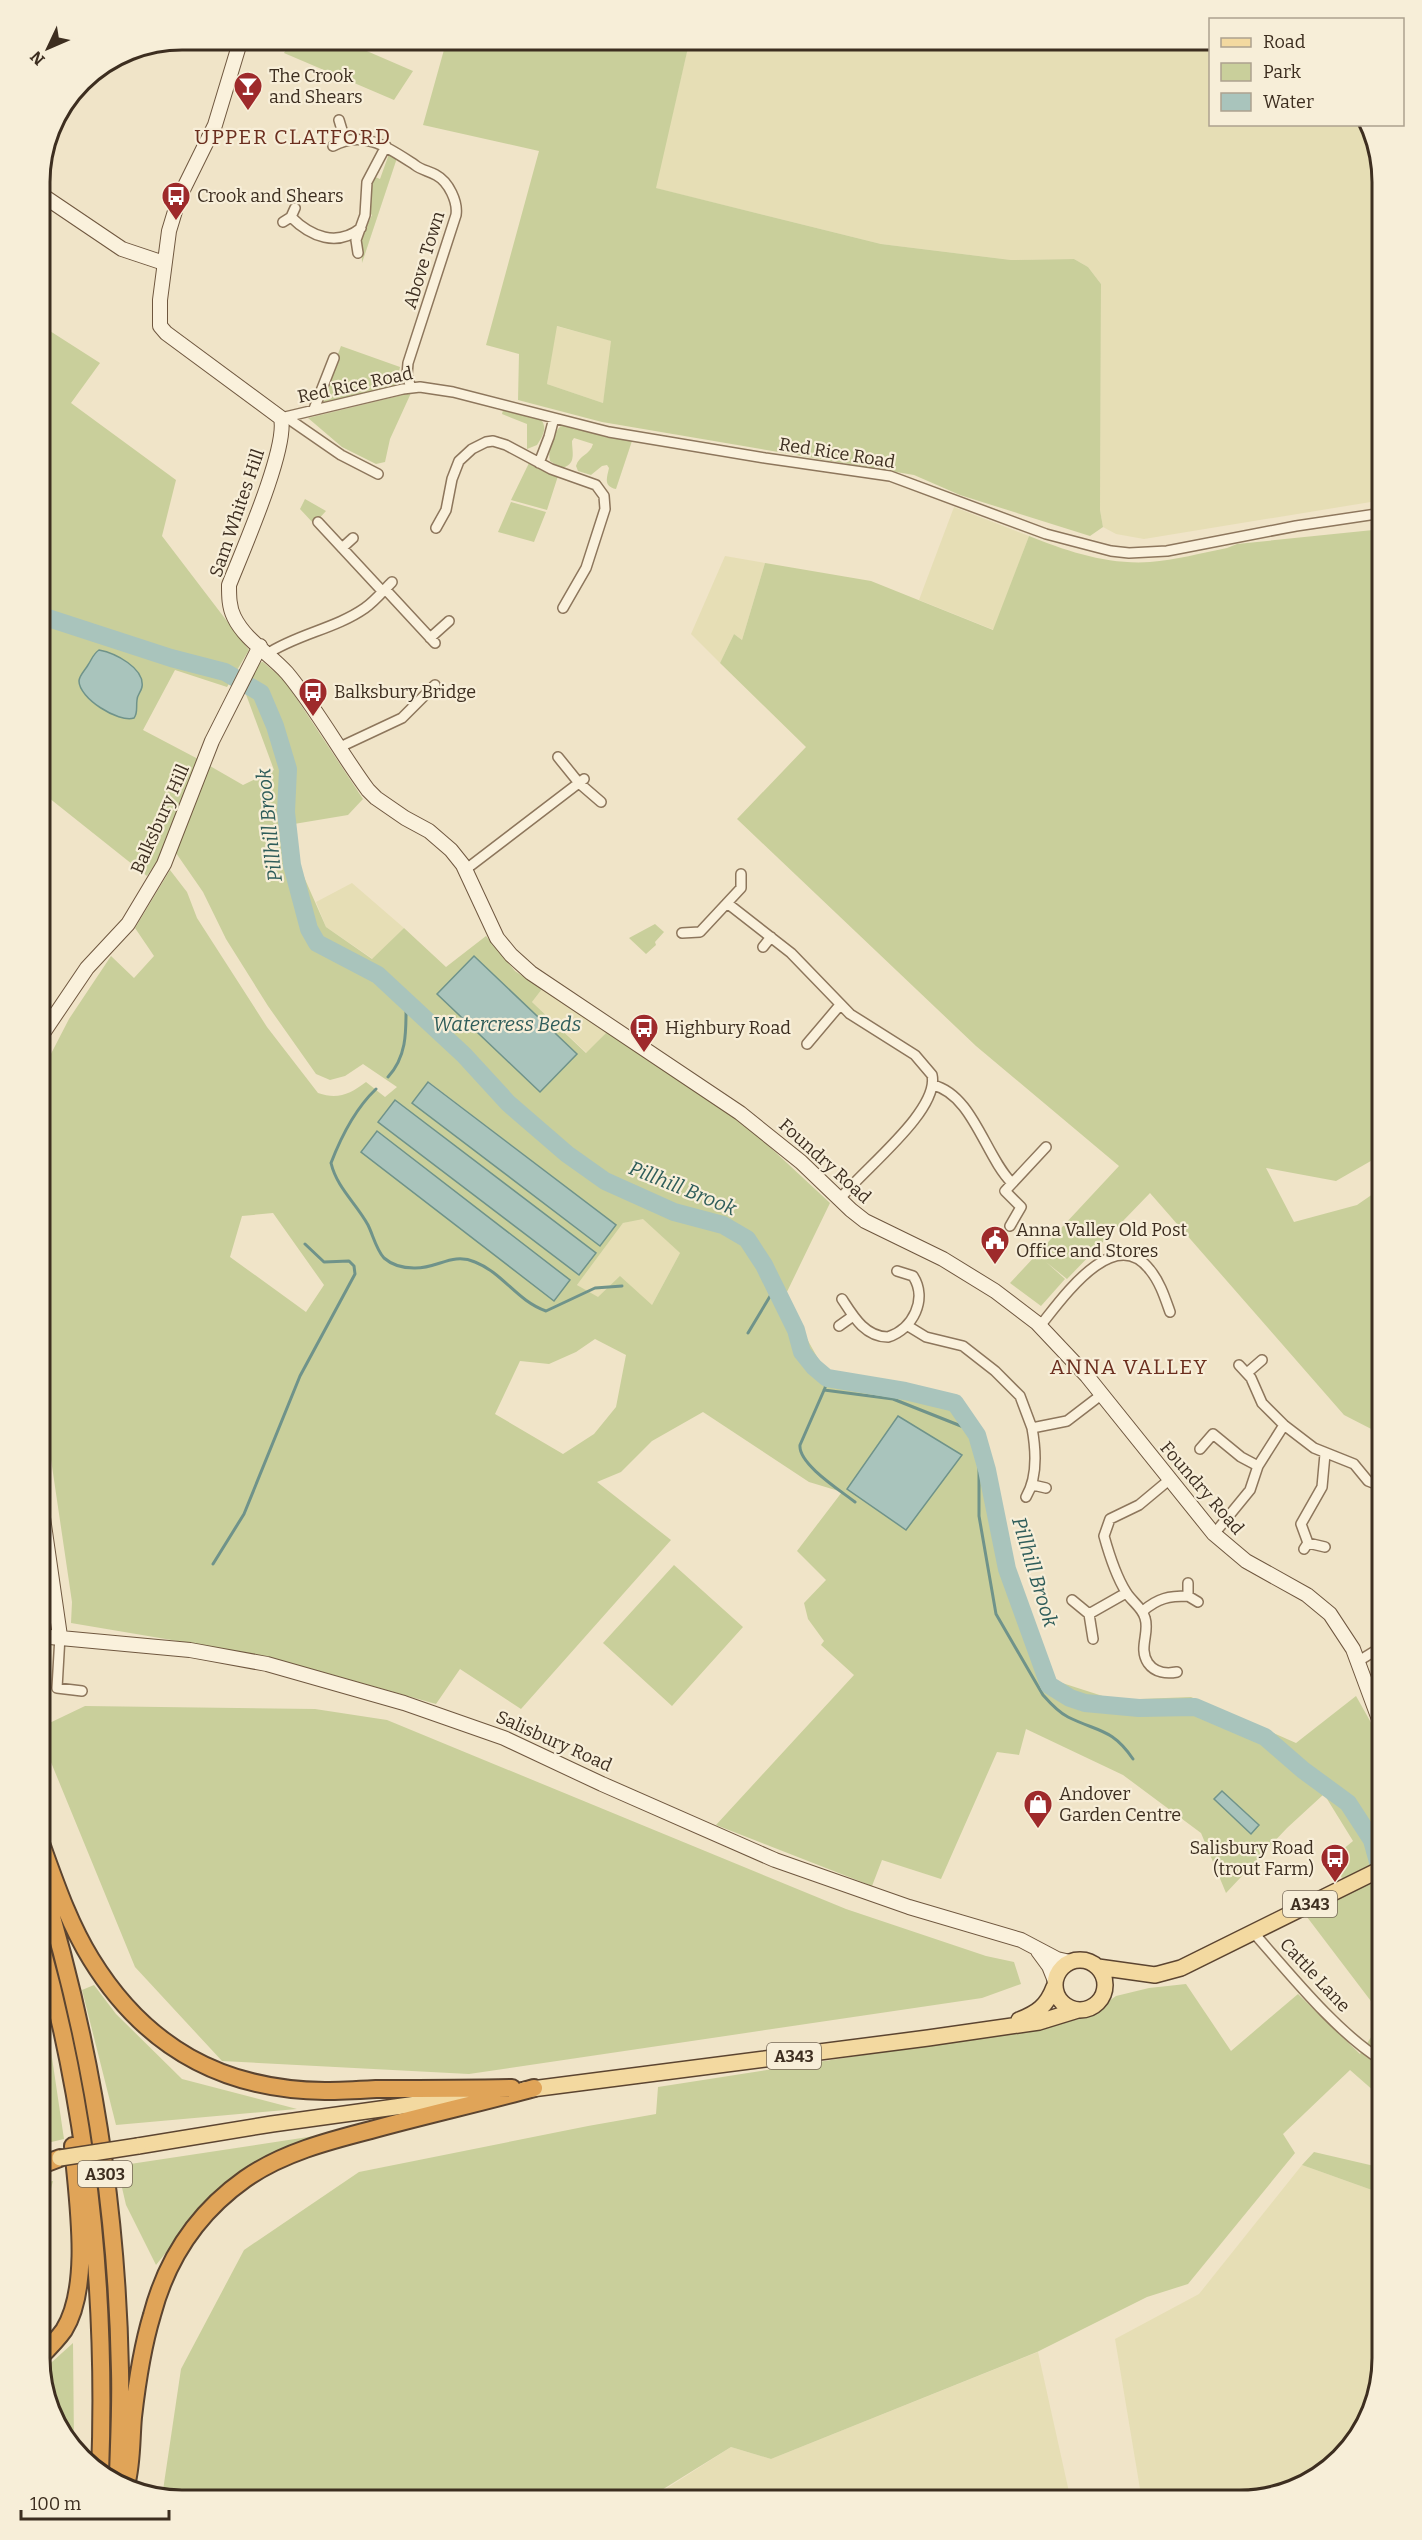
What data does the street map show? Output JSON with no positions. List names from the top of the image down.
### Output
{
  "streets": {
    "highway": ["A343", "A303"],
    "street": [
      "Above Town",
      "Red Rice Road",
      "Sam Whites Hill",
      "Balksbury Hill",
      "Foundry Road",
      "Salisbury Road",
      "Cattle Lane"
    ]
  },
  "crossings": [
    ["Above Town", "Red Rice Road"],
    ["Red Rice Road", "Sam Whites Hill"],
    ["Sam Whites Hill", "Balksbury Hill"],
    ["Sam Whites Hill", "Foundry Road"],
    ["Balksbury Hill", "Foundry Road"],
    ["Salisbury Road", "A343"],
    ["A343", "Cattle Lane"]
  ],
  "districts": ["UPPER CLATFORD", "ANNA VALLEY"],
  "water": ["Pillhill Brook", "Watercress Beds"],
  "places": {
    "bar": ["The Crook and Shears"],
    "bus stop": [
      "Crook and Shears",
      "Balksbury Bridge",
      "Highbury Road",
      "Salisbury Road (trout Farm)"
    ],
    "public building": ["Anna Valley Old Post Office and Stores"],
    "shop": ["Andover Garden Centre"]
  },
  "legend": ["Road", "Park", "Water"],
  "scale_bar": "100 m",
  "north": "bottom left"
}
